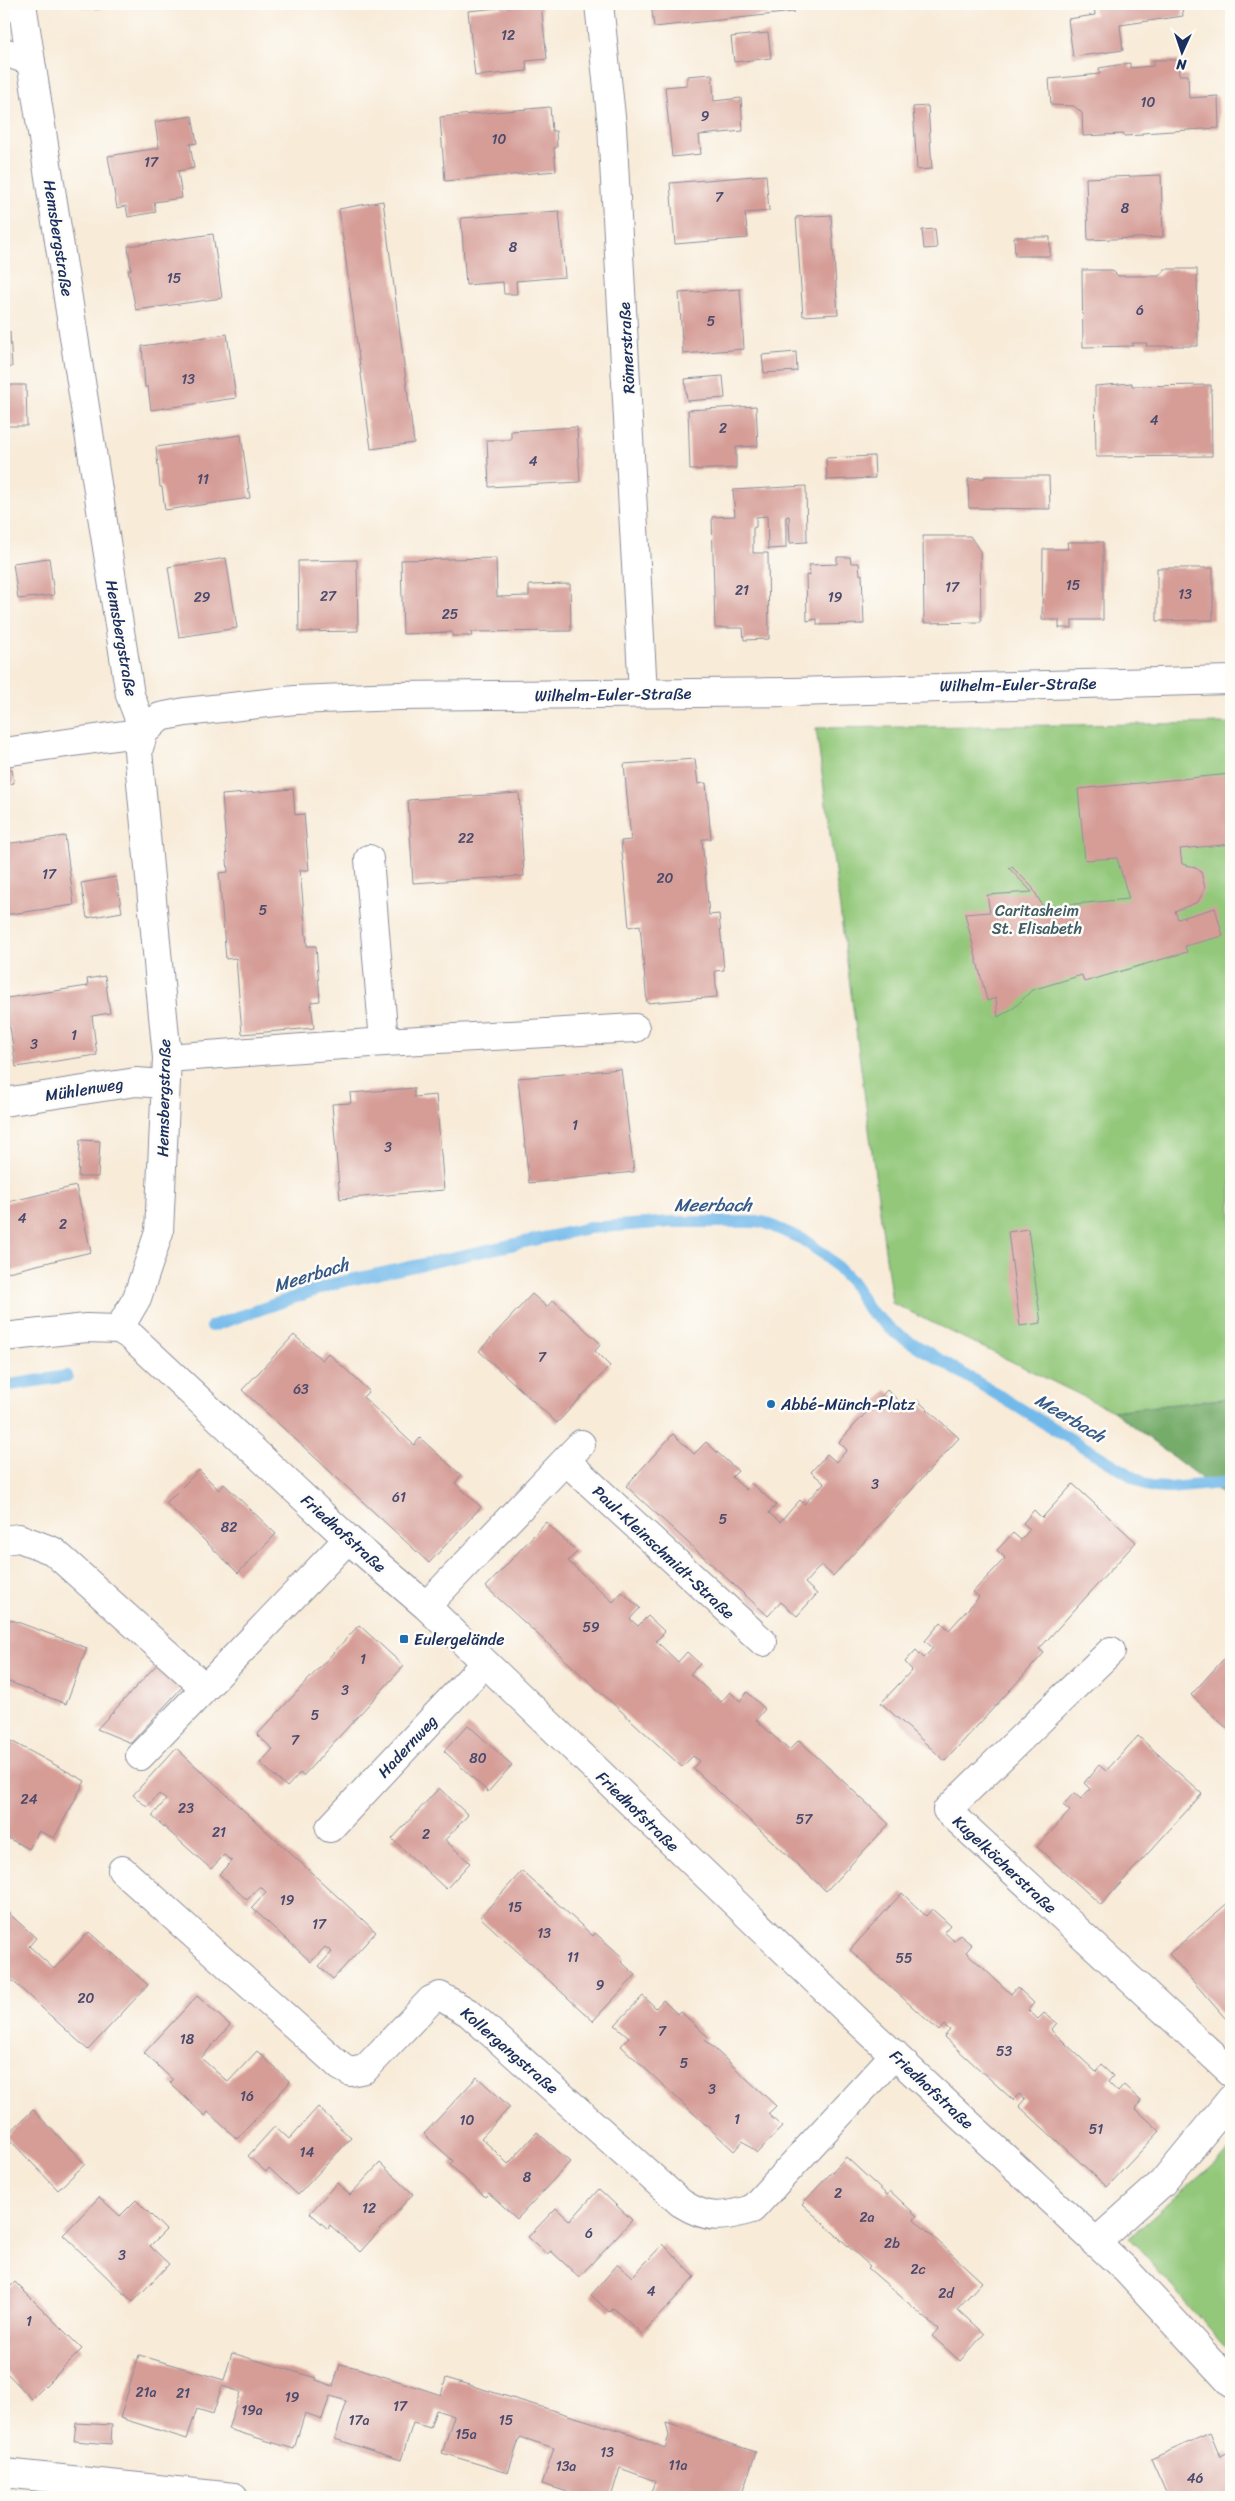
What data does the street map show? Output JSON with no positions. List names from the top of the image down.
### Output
{
  "streets": {
    "street": [
      "Hemsbergstraße",
      "Römerstraße",
      "Wilhelm-Euler-Straße",
      "Mühlenweg",
      "Friedhofstraße",
      "Paul-Kleinschmidt-Straße",
      "Hadernweg",
      "Kugelköcherstraße",
      "Kollergangstraße"
    ]
  },
  "crossings": [
    ["Hemsbergstraße", "Wilhelm-Euler-Straße"],
    ["Hemsbergstraße", "Mühlenweg"],
    ["Hemsbergstraße", "Friedhofstraße"],
    ["Römerstraße", "Wilhelm-Euler-Straße"],
    ["Friedhofstraße", "Paul-Kleinschmidt-Straße"],
    ["Friedhofstraße", "Hadernweg"],
    ["Friedhofstraße", "Kollergangstraße"]
  ],
  "water": ["Meerbach"],
  "parks": ["Caritasheim St. Elisabeth"],
  "places": {
    "other": ["Abbé-Münch-Platz"],
    "transit": ["Eulergelände"]
  },
  "house_numbers": [
    "12",
    "10",
    "9",
    "10",
    "17",
    "7",
    "8",
    "8",
    "15",
    "6",
    "5",
    "13",
    "4",
    "2",
    "4",
    "11",
    "15",
    "17",
    "21",
    "13",
    "27",
    "29",
    "19",
    "25",
    "22",
    "17",
    "20",
    "5",
    "1",
    "3",
    "1",
    "3",
    "4",
    "2",
    "7",
    "63",
    "3",
    "61",
    "5",
    "82",
    "59",
    "1",
    "3",
    "5",
    "7",
    "80",
    "24",
    "23",
    "57",
    "21",
    "2",
    "19",
    "15",
    "17",
    "13",
    "11",
    "55",
    "9",
    "20",
    "7",
    "18",
    "53",
    "5",
    "3",
    "16",
    "1",
    "10",
    "51",
    "14",
    "8",
    "2",
    "12",
    "2a",
    "6",
    "2b",
    "3",
    "2c",
    "4",
    "2d",
    "1",
    "21a",
    "21",
    "19",
    "17",
    "19a",
    "17a",
    "15",
    "15a",
    "13",
    "11a",
    "13a",
    "46"
  ],
  "north": "bottom"
}
